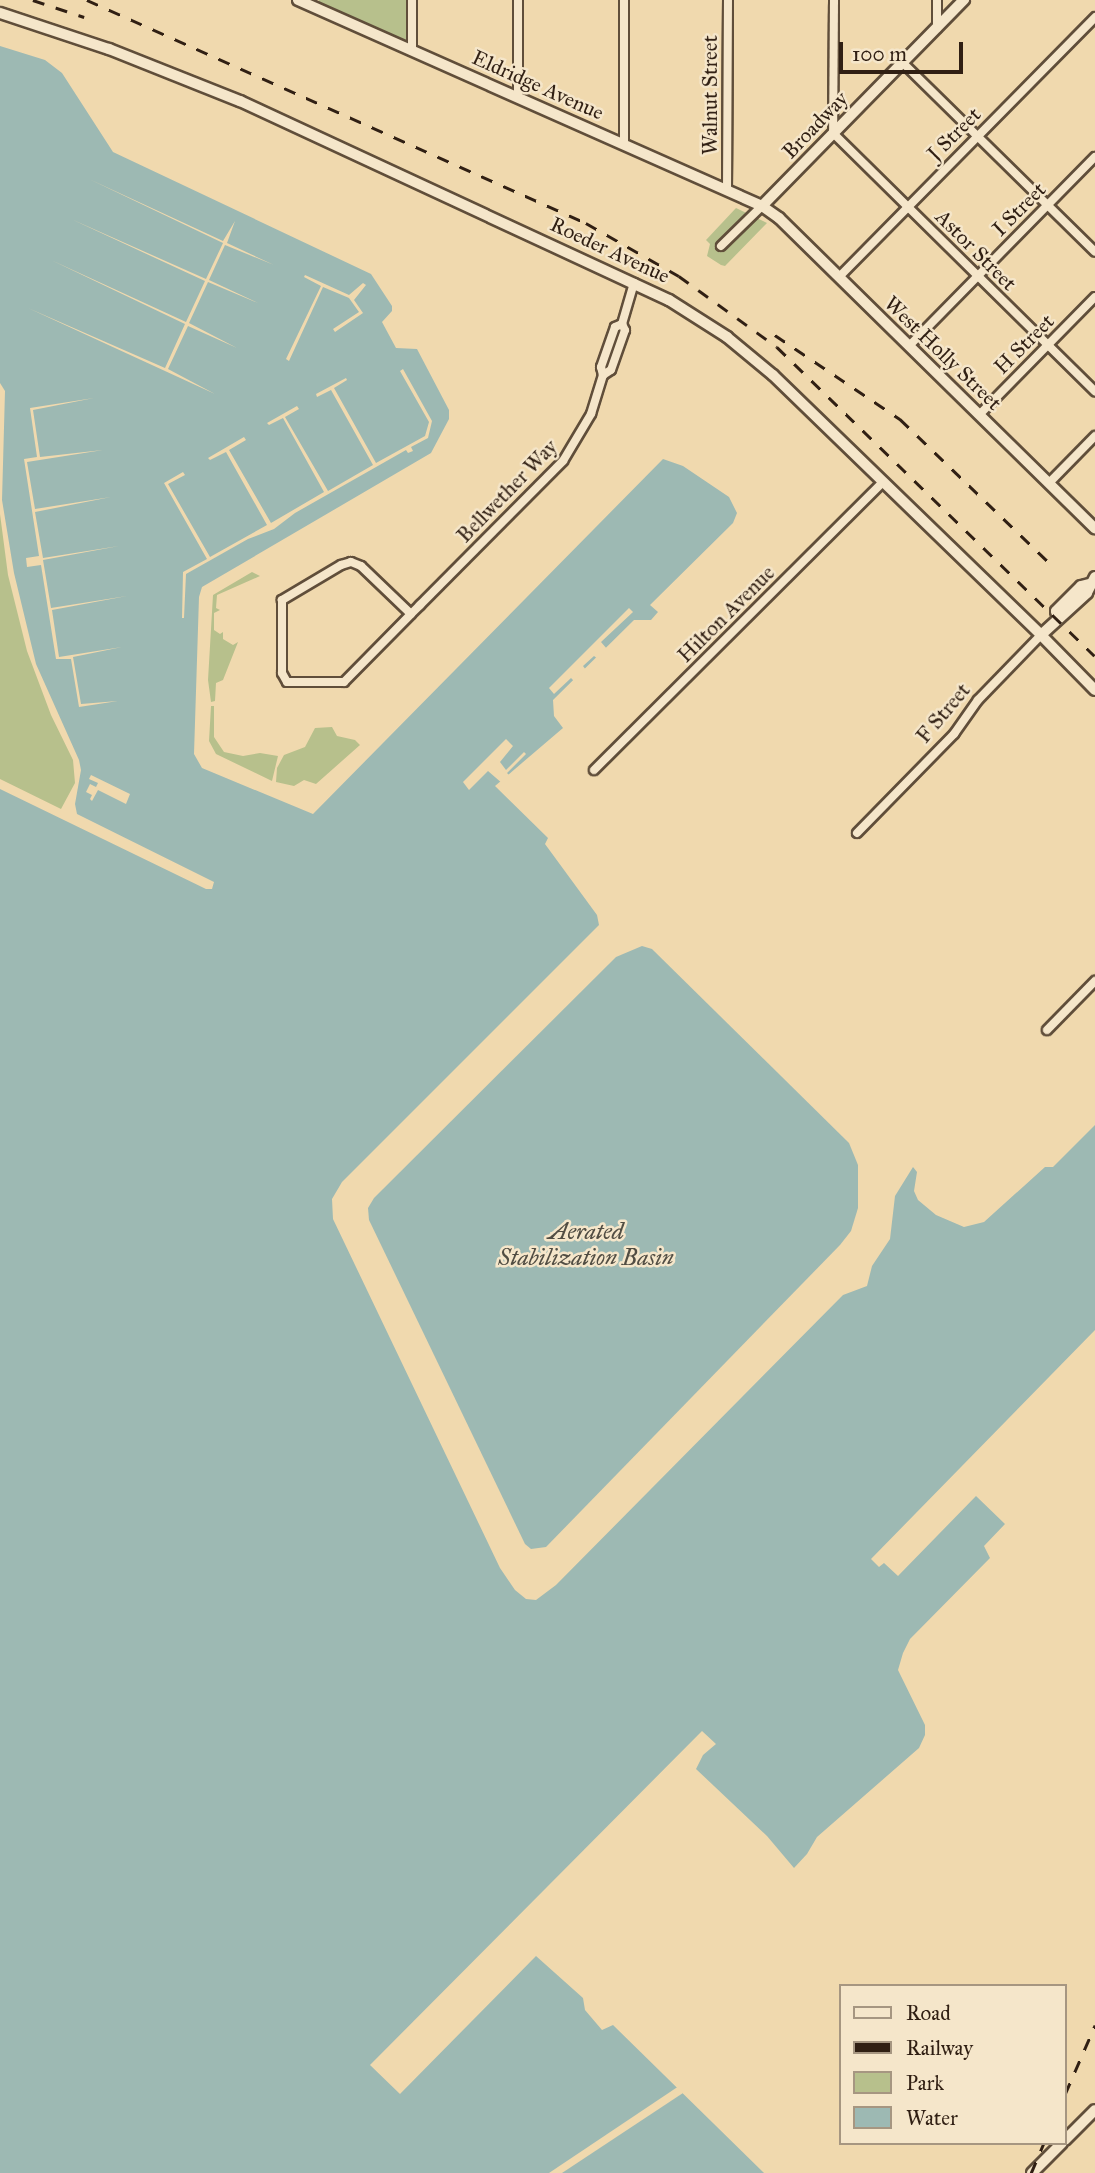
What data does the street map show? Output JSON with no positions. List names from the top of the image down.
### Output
{
  "streets": {
    "main road": [
      "Eldridge Avenue",
      "Roeder Avenue",
      "West Holly Street",
      "F Street"
    ],
    "street": [
      "Walnut Street",
      "Broadway",
      "J Street",
      "I Street",
      "Astor Street",
      "H Street",
      "Bellwether Way",
      "Hilton Avenue"
    ]
  },
  "crossings": [
    ["Eldridge Avenue", "Walnut Street"],
    ["Eldridge Avenue", "Broadway"],
    ["Eldridge Avenue", "West Holly Street"],
    ["Broadway", "Astor Street"],
    ["Broadway", "West Holly Street"],
    ["J Street", "Astor Street"],
    ["J Street", "West Holly Street"],
    ["I Street", "Astor Street"],
    ["I Street", "West Holly Street"],
    ["Roeder Avenue", "Bellwether Way"],
    ["Roeder Avenue", "Hilton Avenue"],
    ["Roeder Avenue", "F Street"],
    ["Astor Street", "H Street"],
    ["H Street", "West Holly Street"]
  ],
  "water": ["Aerated Stabilization Basin"],
  "legend": [
    "Road",
    "Railway",
    "Park",
    "Water"
  ],
  "scale_bar": "100 m"
}
